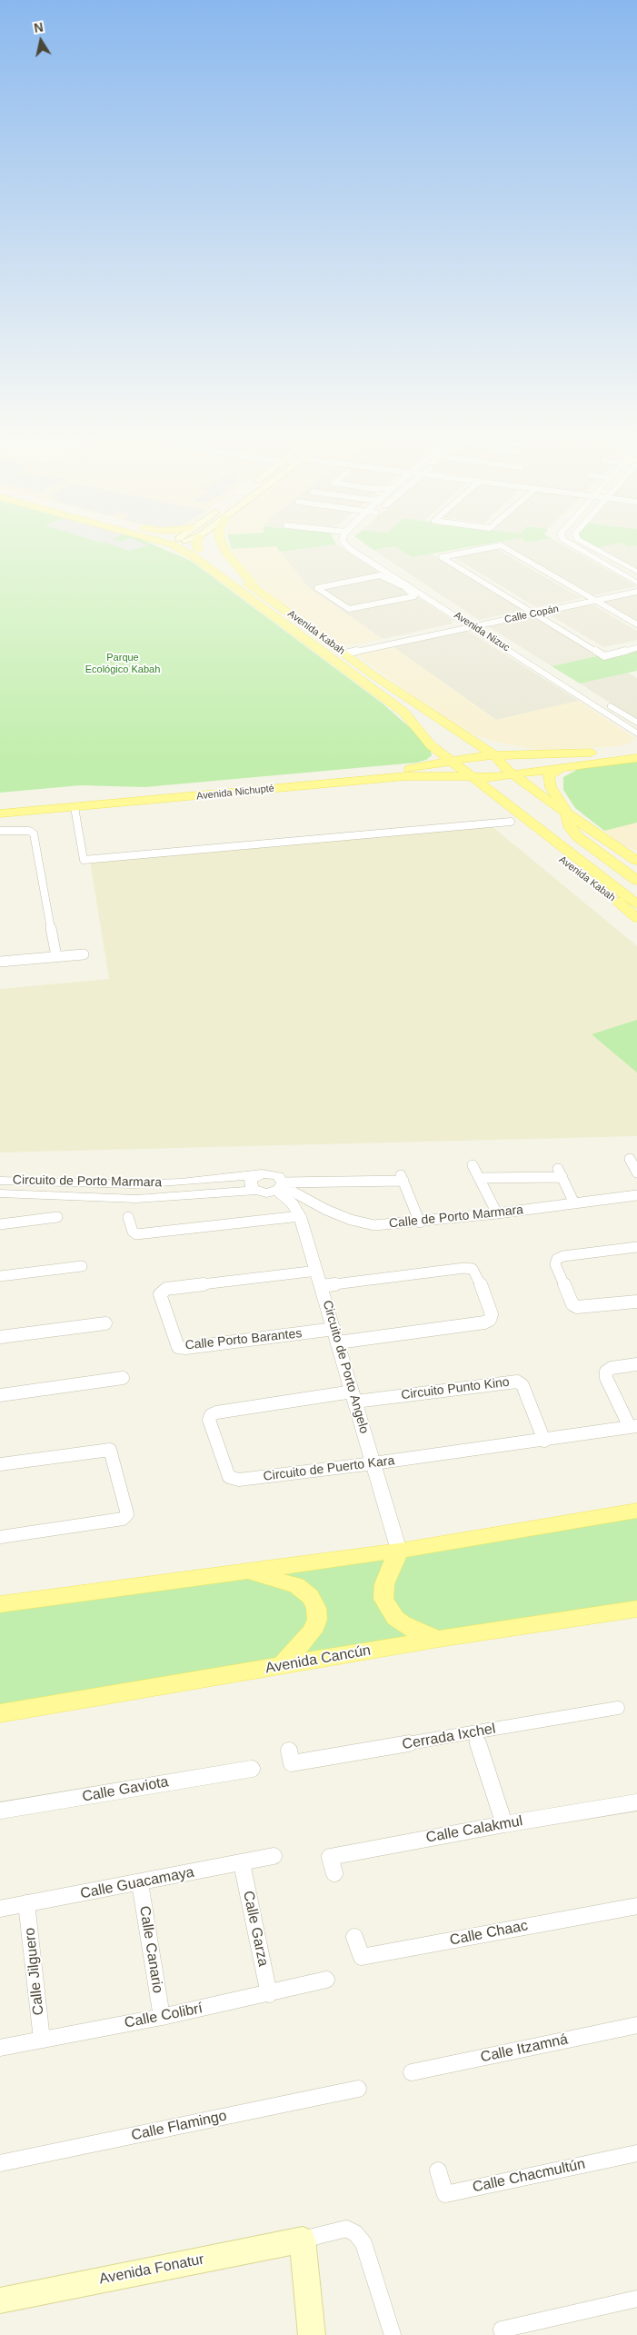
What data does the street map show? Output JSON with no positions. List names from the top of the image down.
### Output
{
  "streets": {
    "main road": [
      "Avenida Kabah",
      "Avenida Nichupté",
      "Avenida Cancún",
      "Avenida Fonatur"
    ],
    "street": [
      "Calle Copán",
      "Avenida Nizuc",
      "Circuito de Porto Marmara",
      "Calle de Porto Marmara",
      "Calle Porto Barantes",
      "Circuito de Porto Angelo",
      "Circuito Punto Kino",
      "Circuito de Puerto Kara",
      "Cerrada Ixchel",
      "Calle Gaviota",
      "Calle Calakmul",
      "Calle Guacamaya",
      "Calle Garza",
      "Calle Chaac",
      "Calle Canario",
      "Calle Jilguero",
      "Calle Colibrí",
      "Calle Itzamná",
      "Calle Flamingo",
      "Calle Chacmultún"
    ]
  },
  "crossings": [
    ["Calle Copán", "Avenida Nizuc"],
    ["Calle Copán", "Avenida Kabah"],
    ["Avenida Kabah", "Avenida Nichupté"],
    ["Circuito de Porto Marmara", "Calle de Porto Marmara"],
    ["Circuito de Porto Marmara", "Circuito de Porto Angelo"],
    ["Calle de Porto Marmara", "Circuito de Porto Angelo"],
    ["Calle Porto Barantes", "Circuito de Porto Angelo"],
    ["Circuito de Porto Angelo", "Circuito Punto Kino"],
    ["Circuito de Porto Angelo", "Circuito de Puerto Kara"],
    ["Circuito Punto Kino", "Circuito de Puerto Kara"],
    ["Calle Guacamaya", "Calle Garza"],
    ["Calle Guacamaya", "Calle Canario"],
    ["Calle Guacamaya", "Calle Jilguero"],
    ["Calle Garza", "Calle Colibrí"],
    ["Calle Canario", "Calle Colibrí"],
    ["Calle Jilguero", "Calle Colibrí"]
  ],
  "parks": ["Parque Ecológico Kabah"],
  "north": "top"
}
